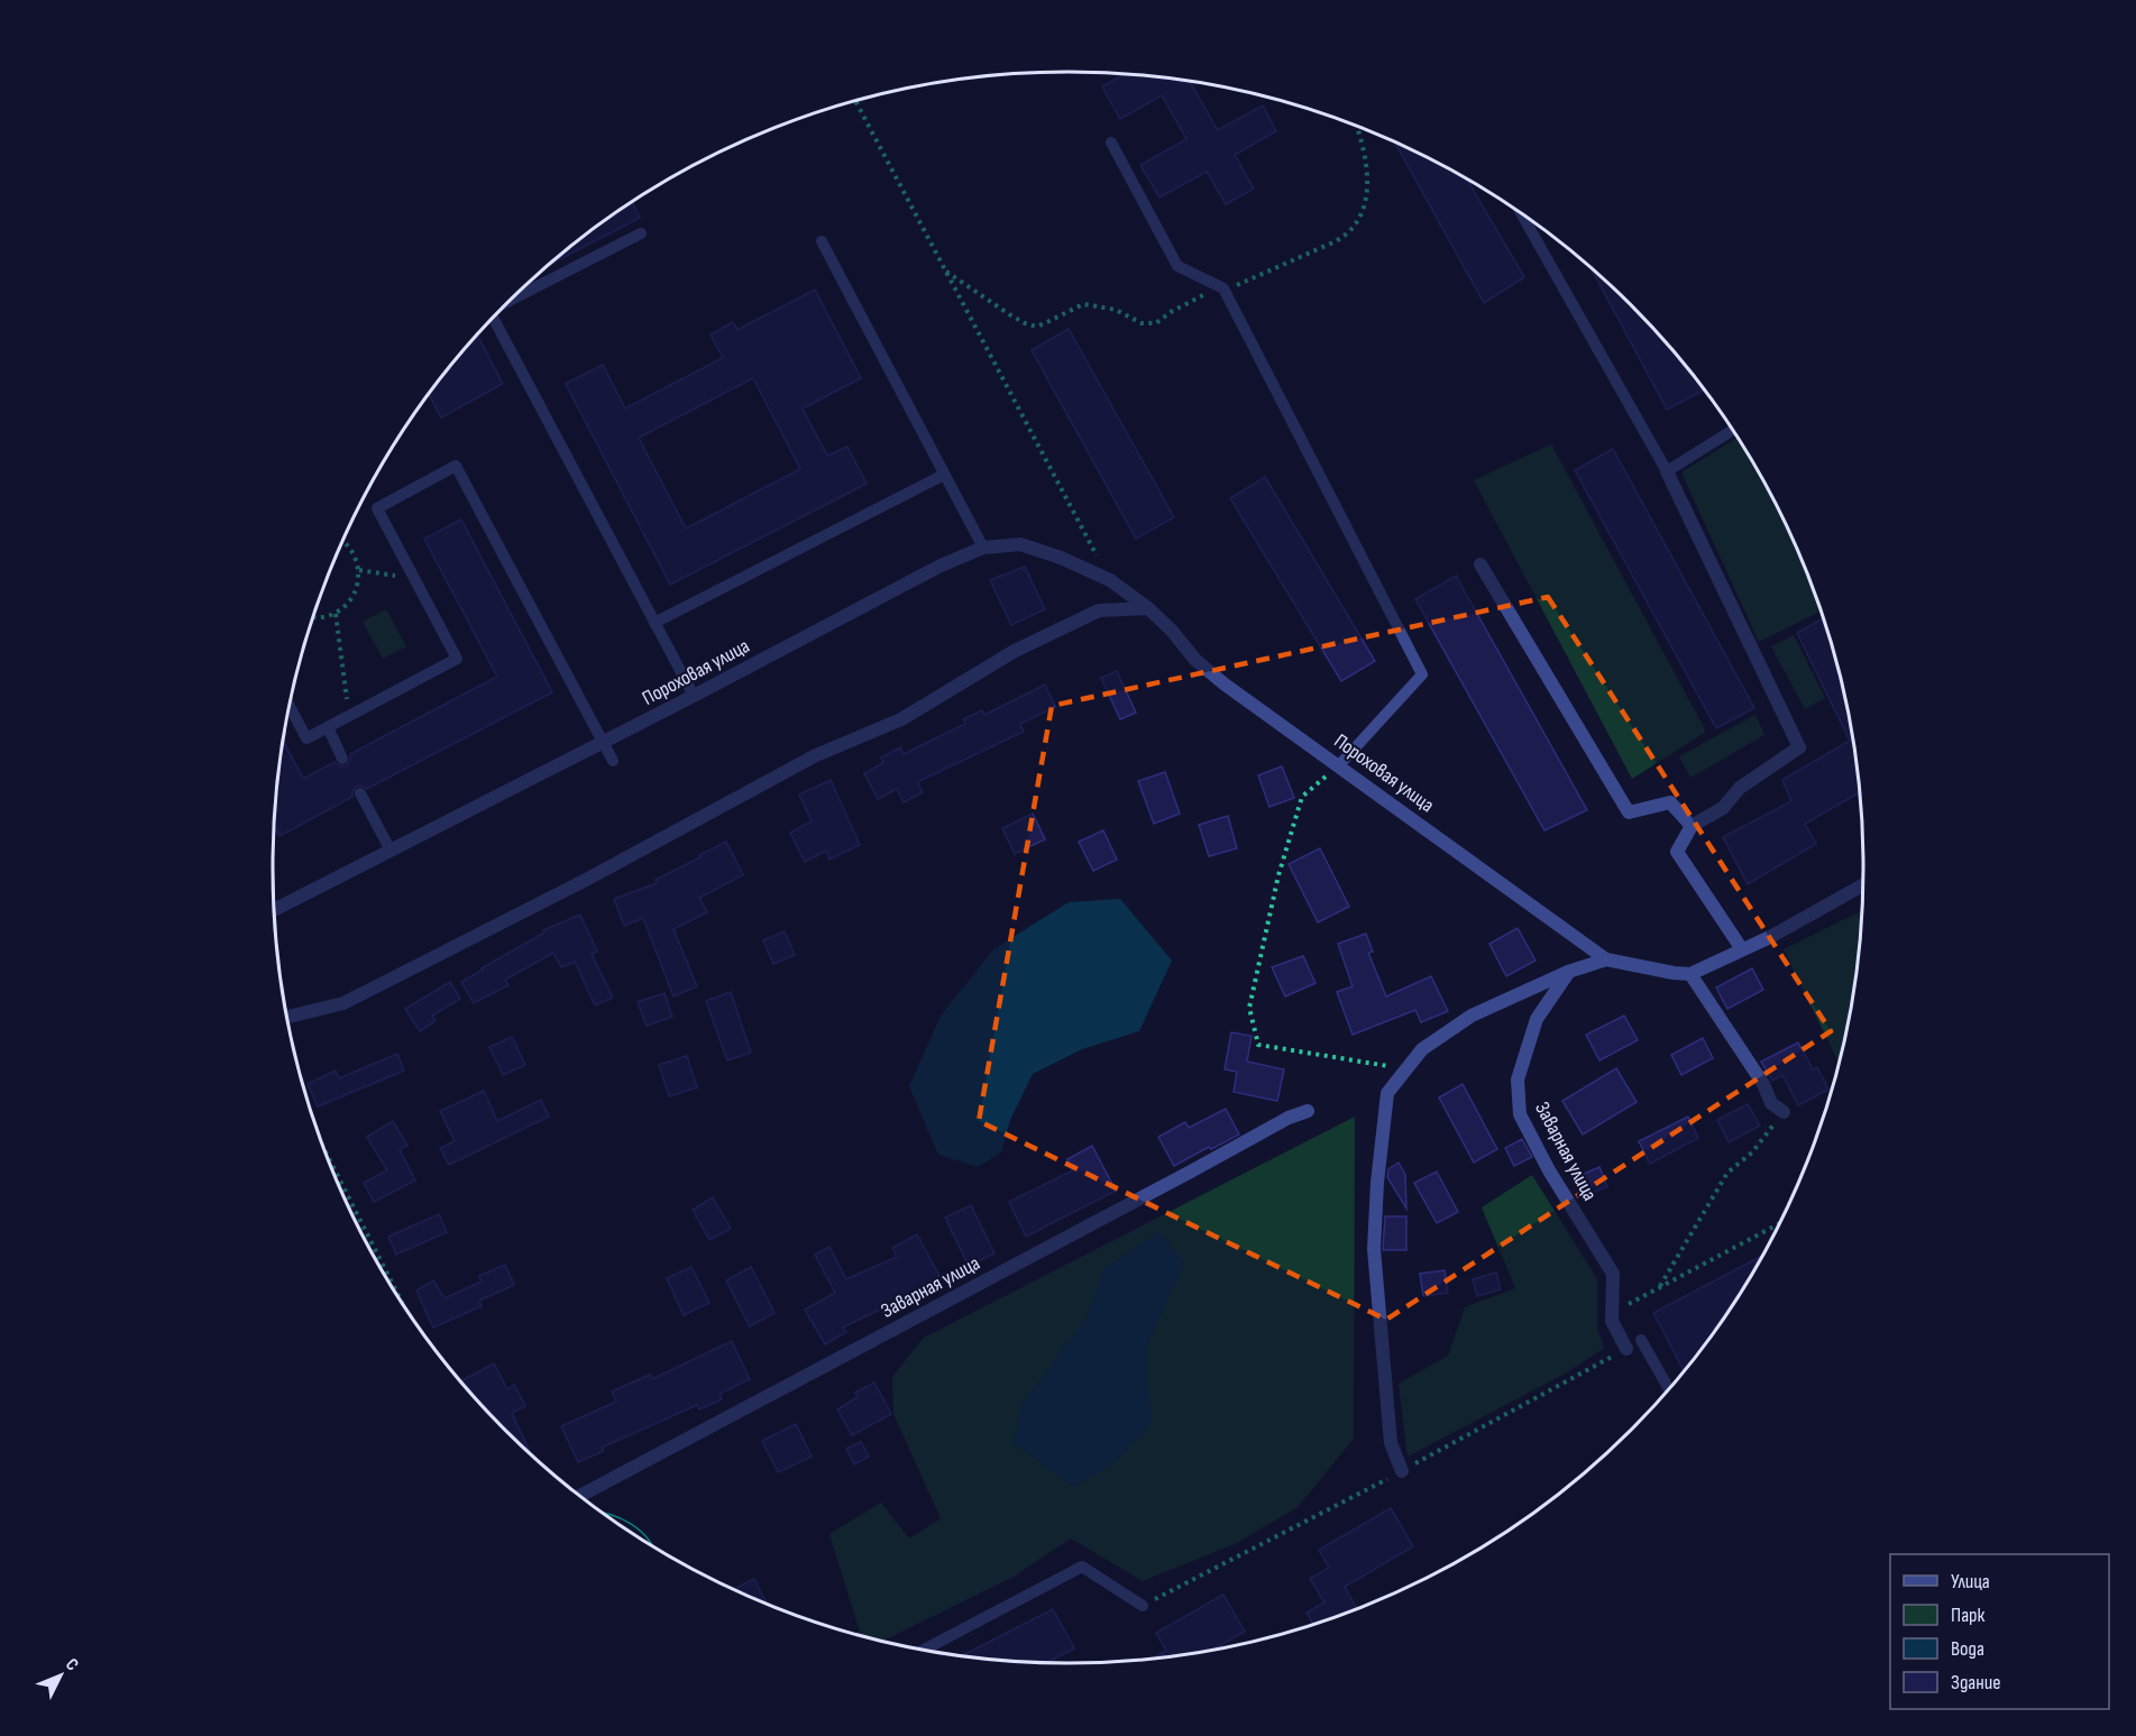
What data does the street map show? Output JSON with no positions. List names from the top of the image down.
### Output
{
  "streets": {
    "street": ["Пороховая улица", "Заварная улица"]
  },
  "legend": [
    "Улица",
    "Парк",
    "Вода",
    "Здание"
  ],
  "north": "top right"
}
